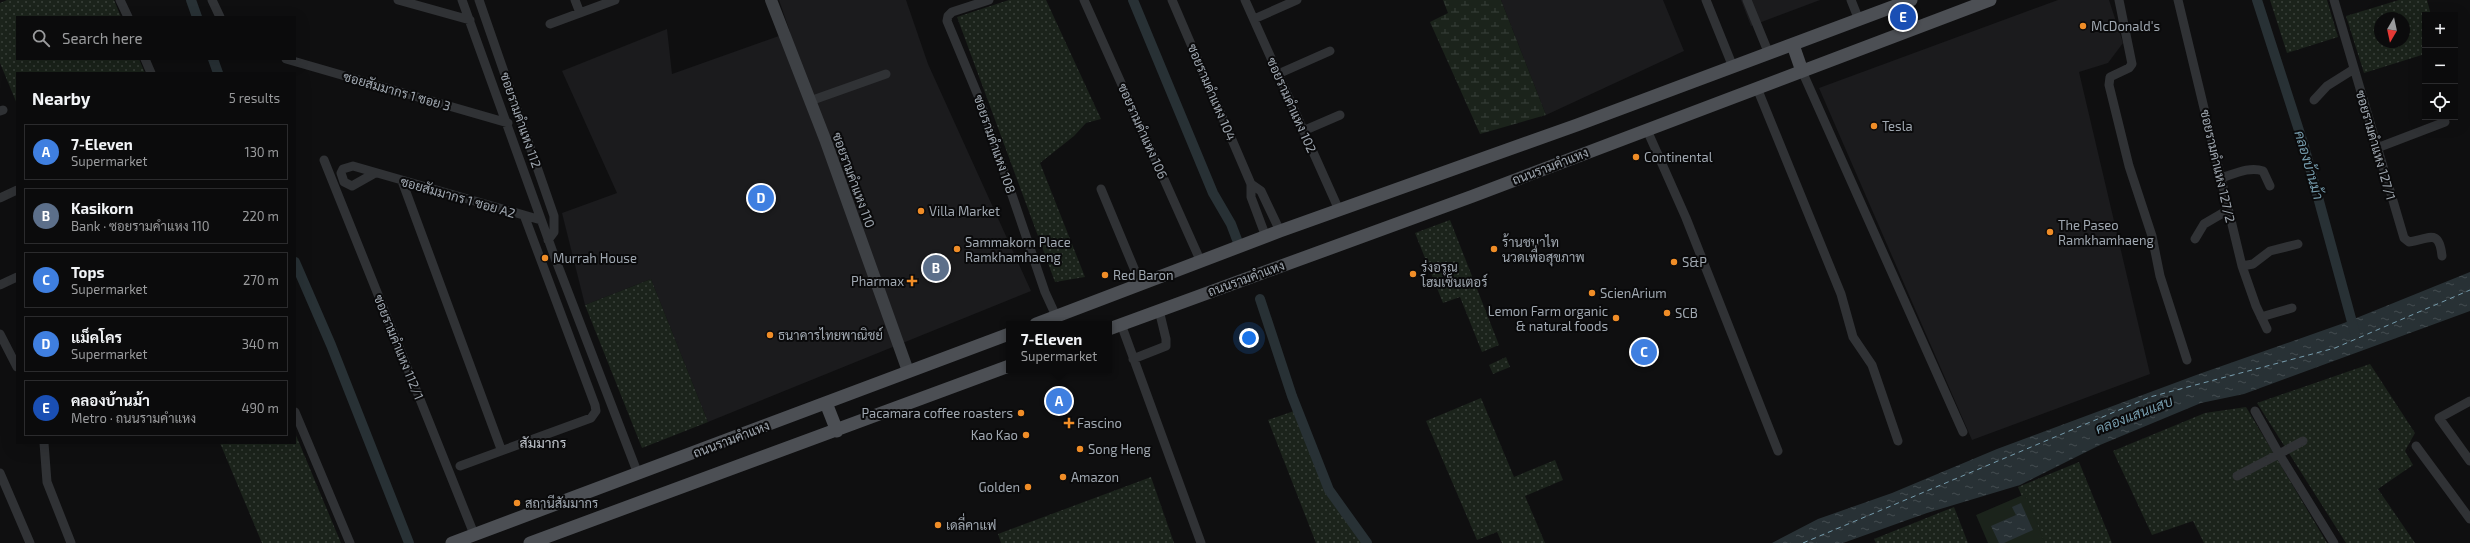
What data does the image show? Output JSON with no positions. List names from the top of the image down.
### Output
{
  "streets": {
    "main road": ["ถนนรามคำแหง"],
    "street": [
      "ซอยสัมมากร 1 ซอย 3",
      "ซอยรามคําแหง 104",
      "ซอยรามคําแหง 102",
      "ซอยรามคำแหง 112",
      "ซอยรามคําแหง 106",
      "ซอยรามคำแหง 108",
      "ซอยรามคำแหง 127/1",
      "ซอยรามคำแหง 127/2",
      "ซอยรามคำแหง 110",
      "ซอยสัมมากร 1 ซอย A2",
      "ซอยรามคำแหง 112/1"
    ]
  },
  "crossings": [
    ["ซอยสัมมากร 1 ซอย 3", "ซอยรามคำแหง 112"],
    ["ซอยรามคำแหง 112", "ถนนรามคำแหง"],
    ["ซอยรามคำแหง 112", "ซอยสัมมากร 1 ซอย A2"],
    ["ถนนรามคำแหง", "ซอยรามคำแหง 110"],
    ["ถนนรามคำแหง", "ซอยรามคำแหง 112/1"]
  ],
  "districts": ["สัมมากร"],
  "water": ["คลองบ้านม้า", "คลองแสนแสบ"],
  "places": {
    "other": [
      "McDonald's",
      "Tesla",
      "Continental",
      "Villa Market",
      "The Paseo Ramkhamhaeng",
      "Sammakorn Place Ramkhamhaeng",
      "ร้านชบาไท นวดเพื่อสุขภาพ",
      "Murrah House",
      "S&P",
      "รุ่งอรุณ โฮมเซ็นเตอร์",
      "Red Baron",
      "ScienArium",
      "SCB",
      "Lemon Farm organic & natural foods",
      "ธนาคารไทยพาณิชย์",
      "Pacamara coffee roasters",
      "Kao Kao",
      "Song Heng",
      "Amazon",
      "Golden",
      "สถานีสัมมากร",
      "เดลี่คาแฟ"
    ],
    "health": ["Pharmax", "Fascino"]
  },
  "north": "bottom",
  "page": {
    "pins": [
      "E",
      "D",
      "B",
      "C",
      "A"
    ],
    "map_buttons": ["+", "−"],
    "search": "Search here",
    "heading": ["Nearby", "5 results"],
    "list": [
      {
        "mark": "A",
        "name": "7-Eleven",
        "note": "Supermarket",
        "value": "130 m"
      },
      {
        "mark": "B",
        "name": "Kasikorn",
        "note": "Bank · ซอยรามคำแหง 110",
        "value": "220 m"
      },
      {
        "mark": "C",
        "name": "Tops",
        "note": "Supermarket",
        "value": "270 m"
      },
      {
        "mark": "D",
        "name": "แม็คโคร",
        "note": "Supermarket",
        "value": "340 m"
      },
      {
        "mark": "E",
        "name": "คลองบ้านม้า",
        "note": "Metro · ถนนรามคำแหง",
        "value": "490 m"
      }
    ],
    "popup": ["7-Eleven", "Supermarket"]
  }
}
